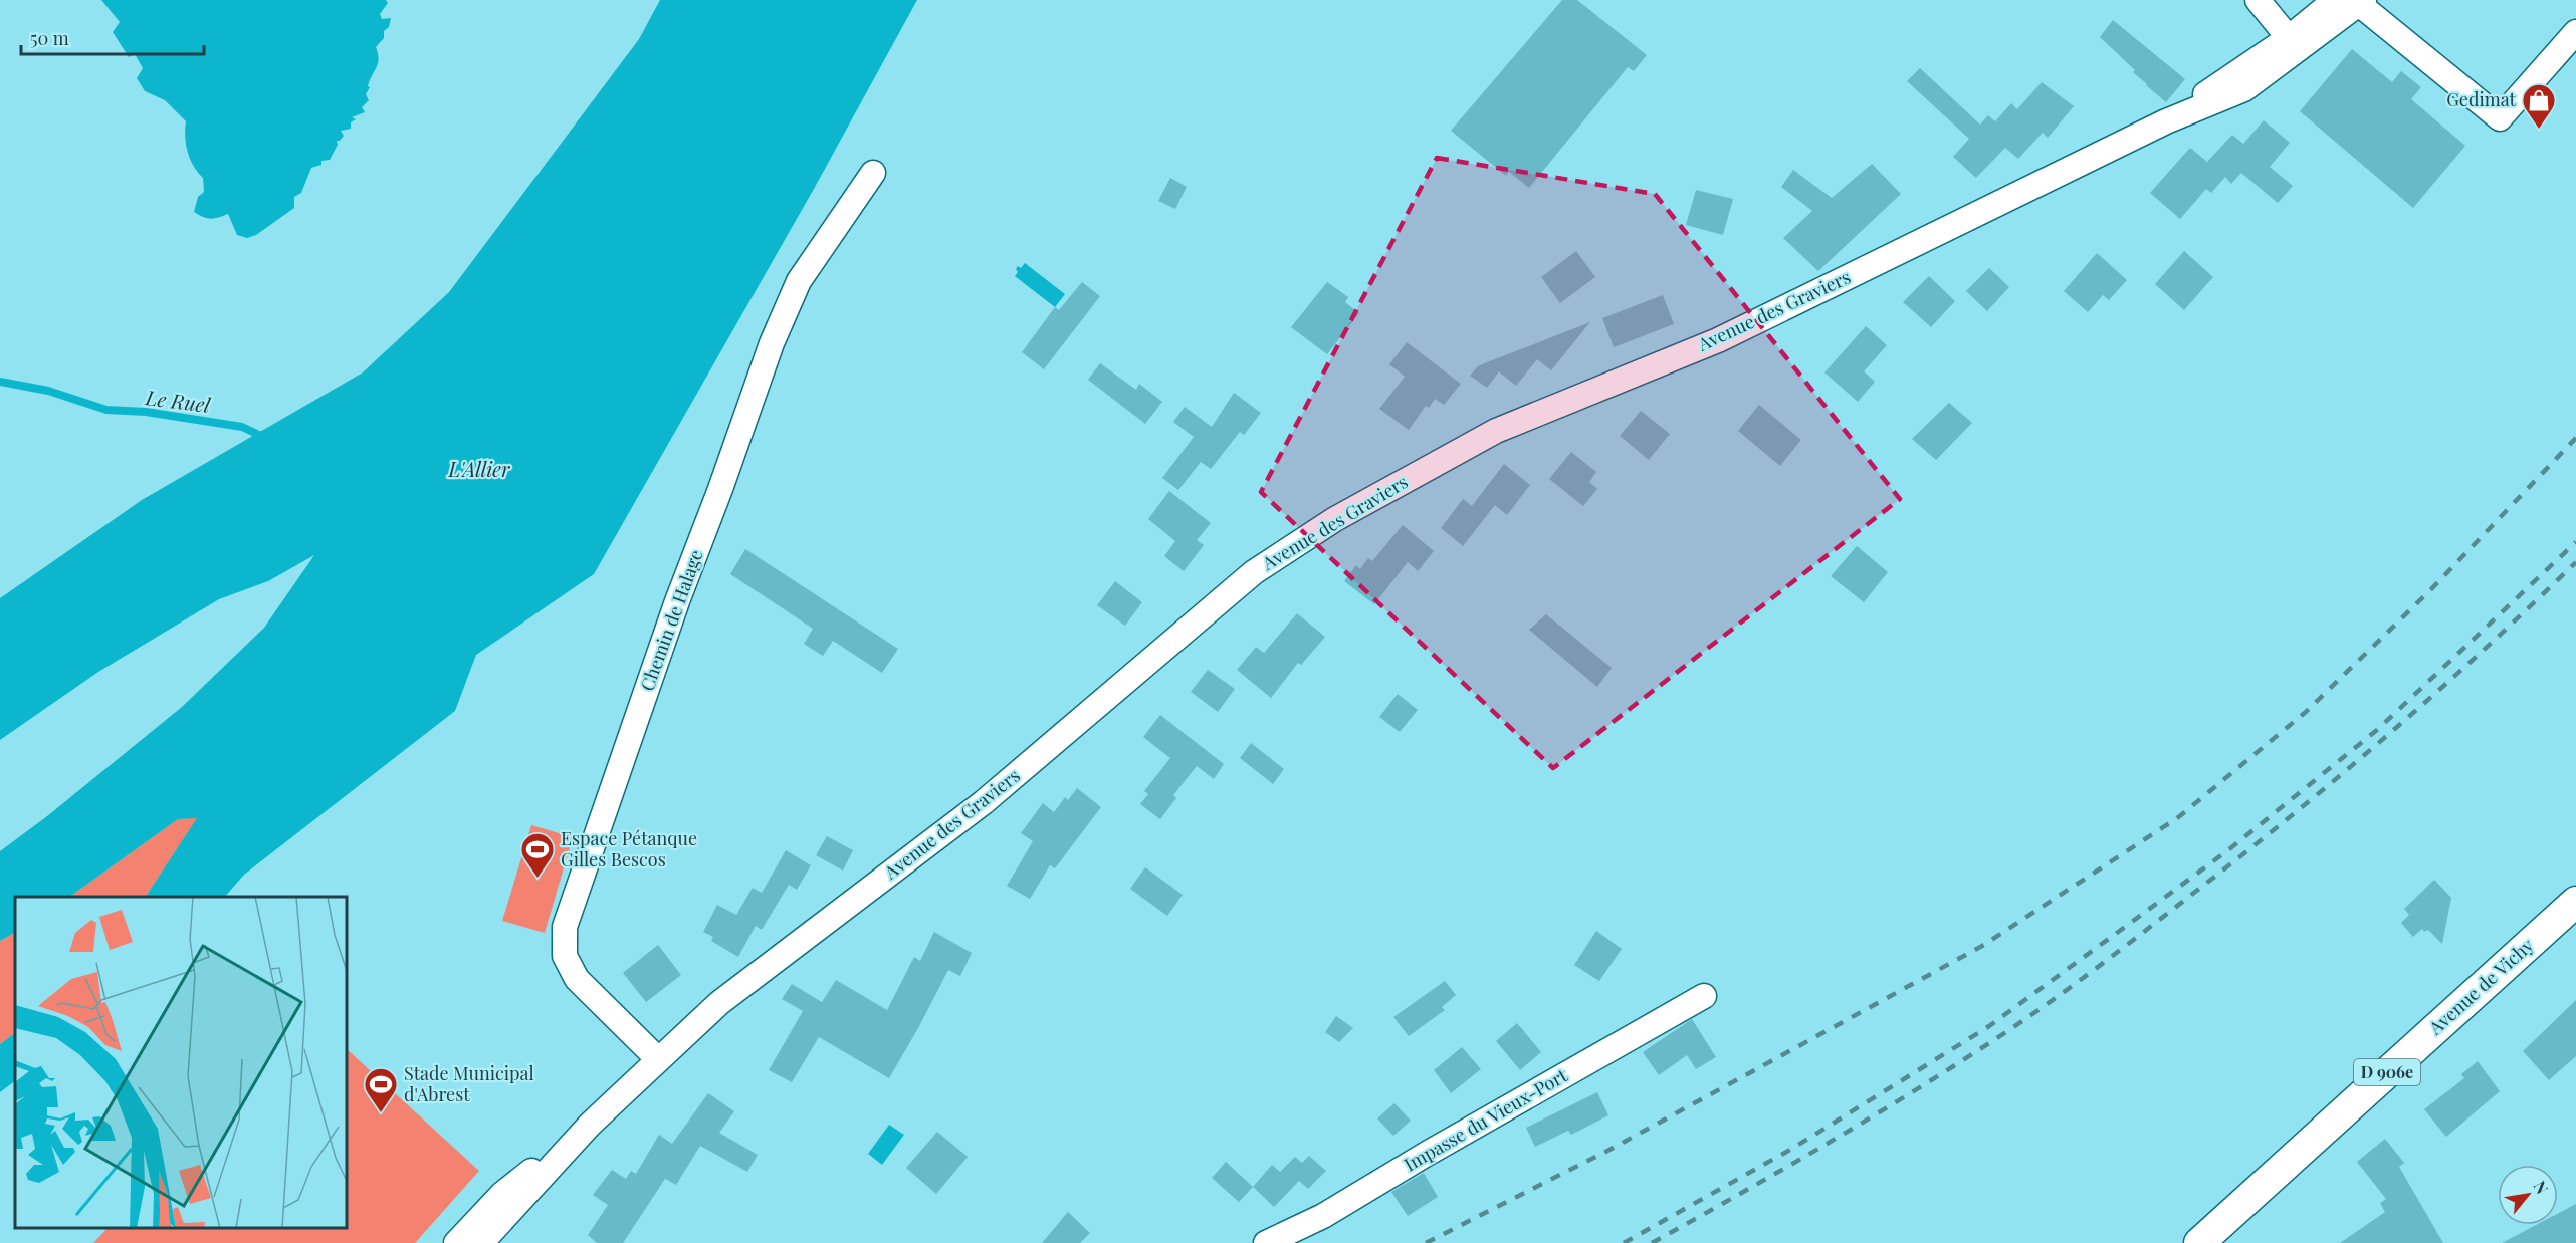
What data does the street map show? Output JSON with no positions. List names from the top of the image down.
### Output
{
  "streets": {
    "main road": ["Avenue de Vichy", "D 906e"],
    "street": ["Avenue des Graviers", "Chemin de Halage", "Impasse du Vieux-Port"]
  },
  "crossings": [
    ["Avenue des Graviers", "Chemin de Halage"]
  ],
  "water": ["Le Ruel", "L'Allier"],
  "places": {
    "shop": ["Gedimat"],
    "sports": ["Espace Pétanque Gilles Bescos", "Stade Municipal d'Abrest"]
  },
  "scale_bar": "50 m",
  "north": "top right"
}
